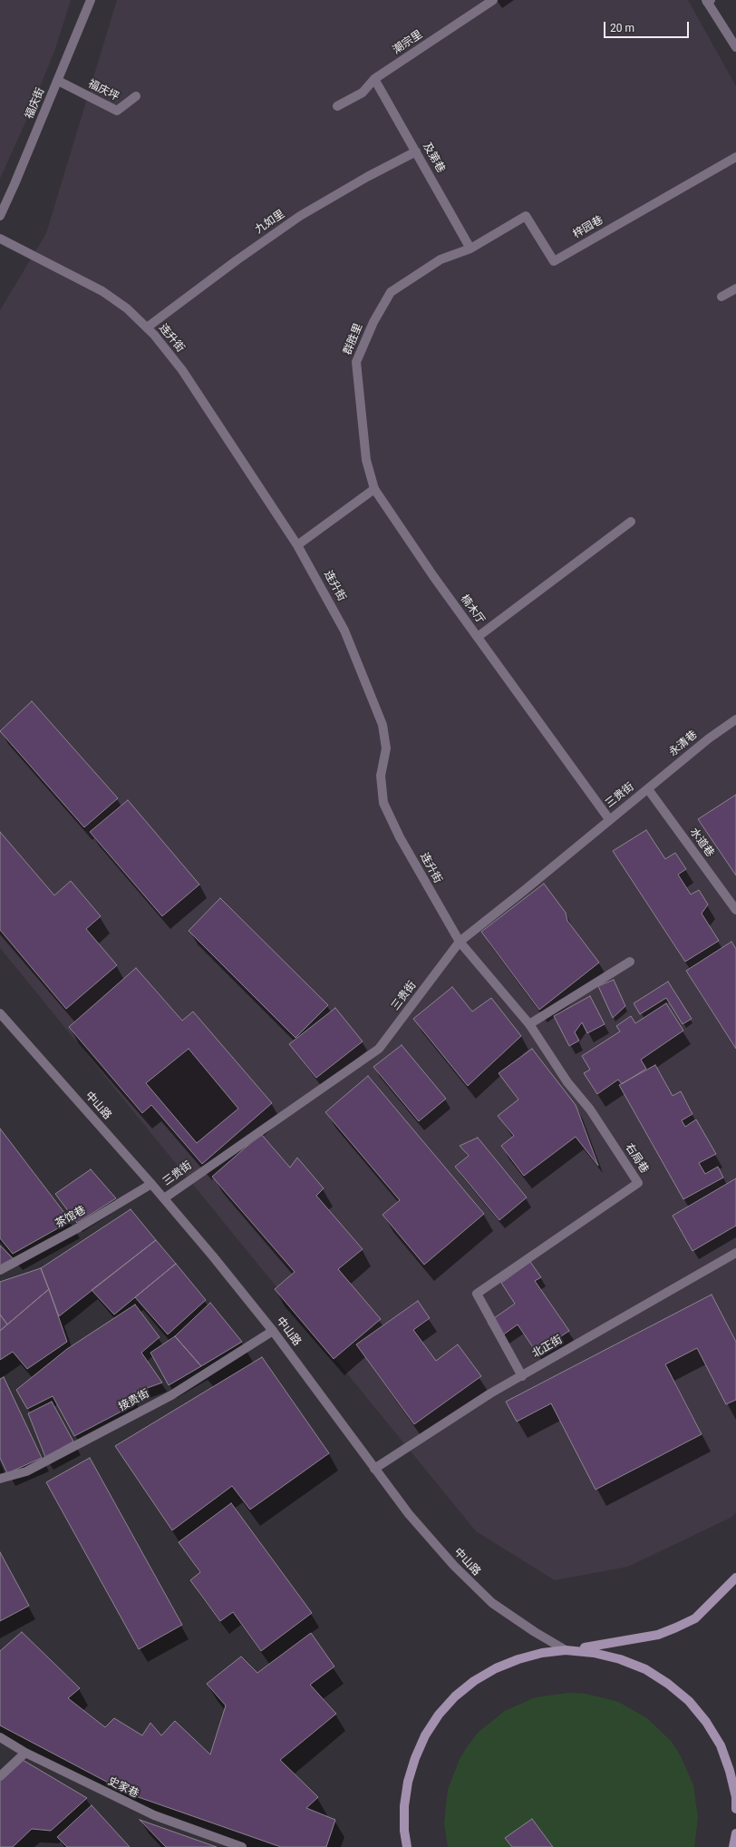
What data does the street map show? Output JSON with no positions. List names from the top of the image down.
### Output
{
  "streets": {
    "street": [
      "潮宗里",
      "福庆坪",
      "福庆街",
      "及第巷",
      "九如里",
      "梓园巷",
      "连升街",
      "群胜里",
      "楠木厅",
      "永清巷",
      "三贵街",
      "水道巷",
      "中山路",
      "右局巷",
      "茶馆巷",
      "北正街",
      "接贵街",
      "史家巷"
    ]
  },
  "crossings": [
    ["潮宗里", "及第巷"],
    ["福庆坪", "福庆街"],
    ["及第巷", "九如里"],
    ["及第巷", "梓园巷"],
    ["及第巷", "群胜里"],
    ["九如里", "连升街"],
    ["梓园巷", "群胜里"],
    ["连升街", "三贵街"],
    ["连升街", "右局巷"],
    ["群胜里", "楠木厅"],
    ["楠木厅", "三贵街"],
    ["永清巷", "三贵街"],
    ["永清巷", "水道巷"],
    ["三贵街", "水道巷"],
    ["三贵街", "中山路"],
    ["中山路", "茶馆巷"],
    ["中山路", "北正街"],
    ["中山路", "接贵街"],
    ["右局巷", "北正街"]
  ],
  "scale_bar": "20 m"
}
